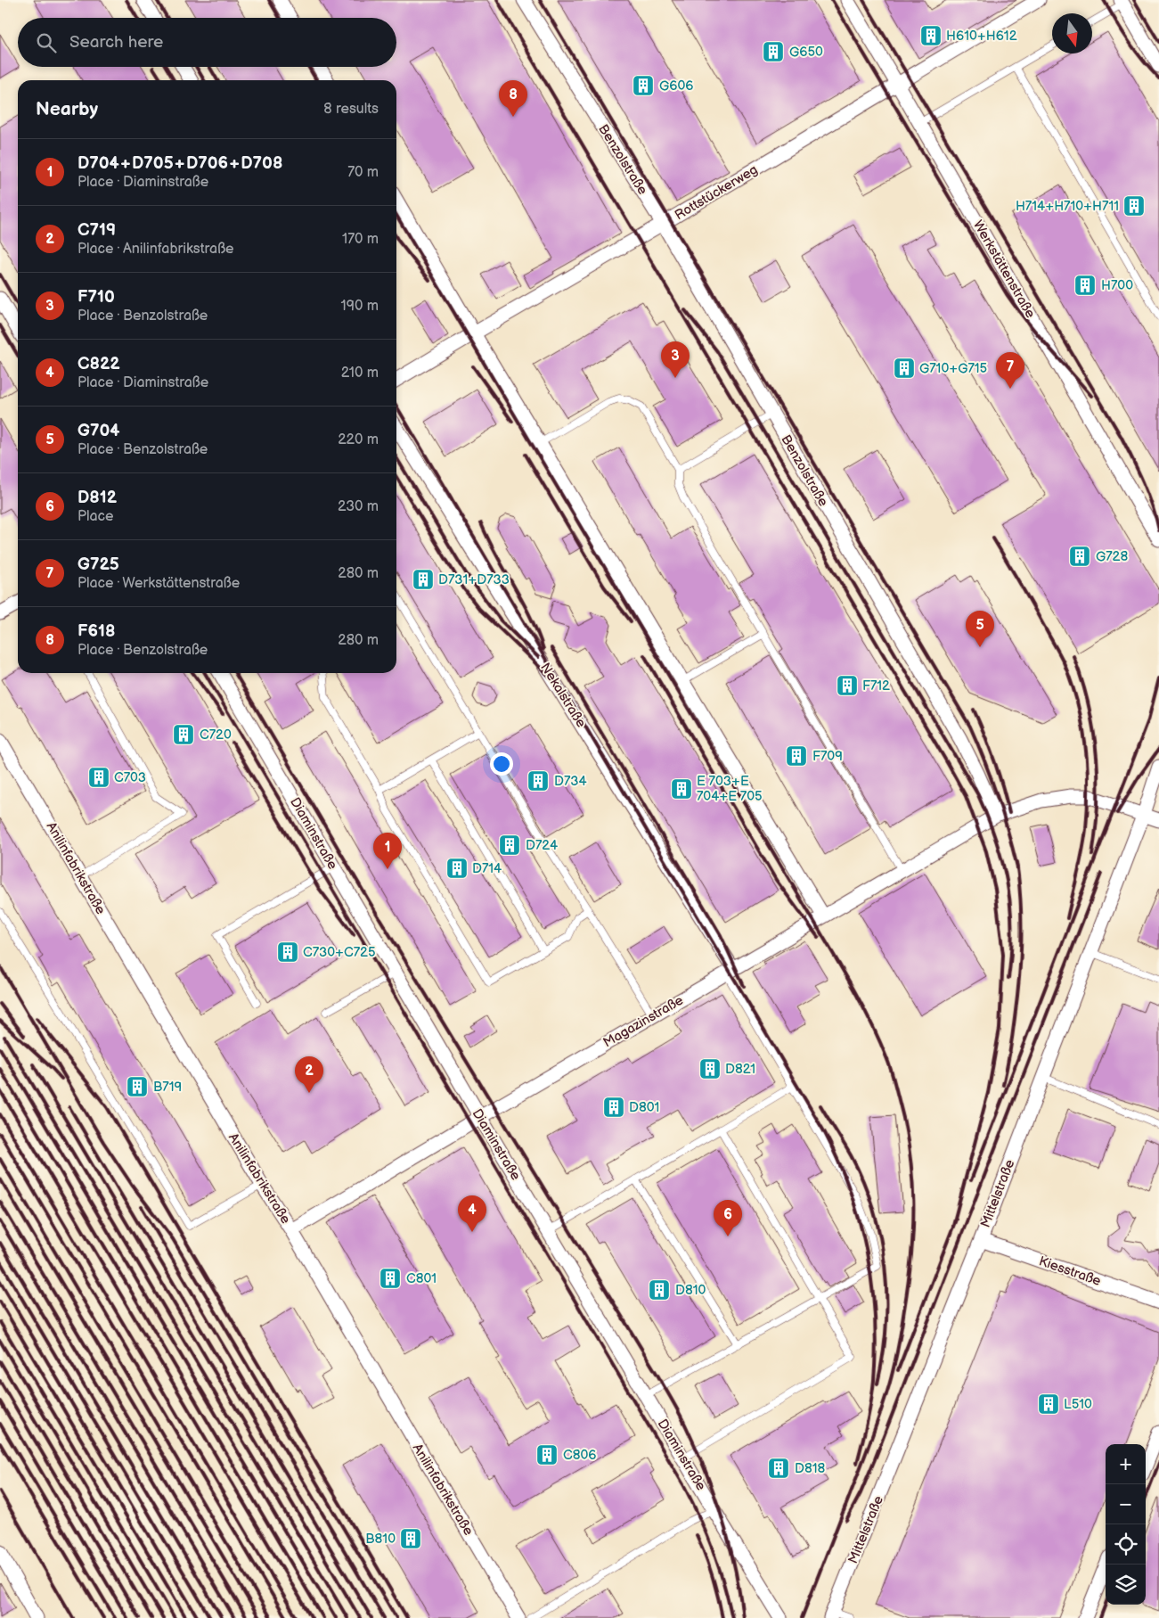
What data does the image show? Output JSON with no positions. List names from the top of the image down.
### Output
{
  "streets": {
    "street": [
      "Benzolstraße",
      "Rottstückerweg",
      "Werkstättenstraße",
      "Nekalstraße",
      "Diaminstraße",
      "Anilinfabrikstraße",
      "Magazinstraße",
      "Mittelstraße",
      "Kiesstraße"
    ]
  },
  "crossings": [
    ["Benzolstraße", "Rottstückerweg"],
    ["Benzolstraße", "Magazinstraße"],
    ["Rottstückerweg", "Werkstättenstraße"],
    ["Nekalstraße", "Magazinstraße"],
    ["Diaminstraße", "Magazinstraße"],
    ["Anilinfabrikstraße", "Magazinstraße"],
    ["Mittelstraße", "Kiesstraße"]
  ],
  "places": {
    "building": [
      "H610+H612",
      "G650",
      "G606",
      "H714+H710+H711",
      "H700",
      "G710+G715",
      "G728",
      "D731+D733",
      "F712",
      "C720",
      "F709",
      "C703",
      "D734",
      "E 703+E 704+E 705",
      "D724",
      "D714",
      "C730+C725",
      "D821",
      "B719",
      "D801",
      "C801",
      "D810",
      "L510",
      "C806",
      "D818",
      "B810"
    ]
  },
  "north": "bottom",
  "page": {
    "search": "Search here",
    "pins": [
      "8",
      "3",
      "7",
      "5",
      "1",
      "2",
      "4",
      "6"
    ],
    "heading": ["Nearby", "8 results"],
    "list": [
      {
        "mark": "1",
        "name": "D704+D705+D706+D708",
        "note": "Place · Diaminstraße",
        "value": "70 m"
      },
      {
        "mark": "2",
        "name": "C719",
        "note": "Place · Anilinfabrikstraße",
        "value": "170 m"
      },
      {
        "mark": "3",
        "name": "F710",
        "note": "Place · Benzolstraße",
        "value": "190 m"
      },
      {
        "mark": "4",
        "name": "C822",
        "note": "Place · Diaminstraße",
        "value": "210 m"
      },
      {
        "mark": "5",
        "name": "G704",
        "note": "Place · Benzolstraße",
        "value": "220 m"
      },
      {
        "mark": "6",
        "name": "D812",
        "note": "Place",
        "value": "230 m"
      },
      {
        "mark": "7",
        "name": "G725",
        "note": "Place · Werkstättenstraße",
        "value": "280 m"
      },
      {
        "mark": "8",
        "name": "F618",
        "note": "Place · Benzolstraße",
        "value": "280 m"
      }
    ],
    "map_buttons": ["+", "−"]
  }
}
